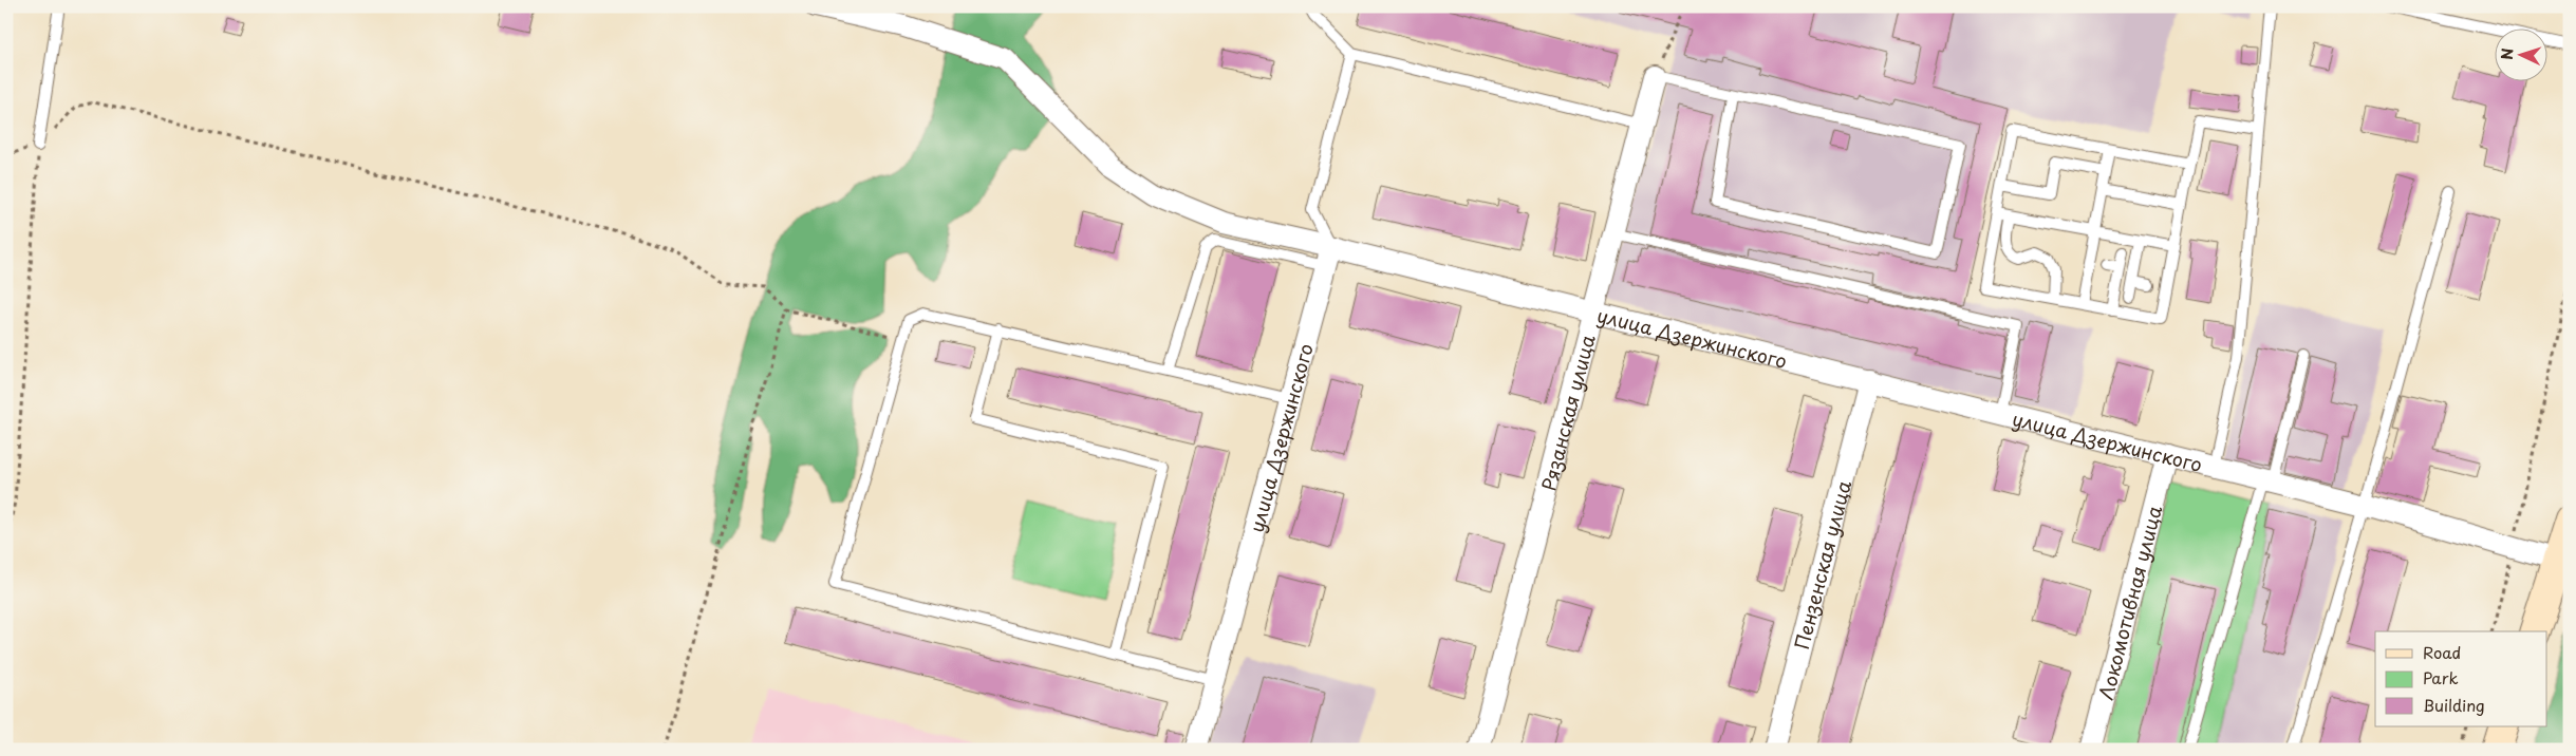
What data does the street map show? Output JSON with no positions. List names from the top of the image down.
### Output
{
  "streets": {
    "street": [
      "улица Дзержинского",
      "Рязанская улица",
      "Пензенская улица",
      "Локомотивная улица"
    ]
  },
  "crossings": [
    ["улица Дзержинского", "Рязанская улица"],
    ["улица Дзержинского", "Пензенская улица"],
    ["улица Дзержинского", "Локомотивная улица"]
  ],
  "legend": ["Road", "Park", "Building"],
  "north": "left"
}
